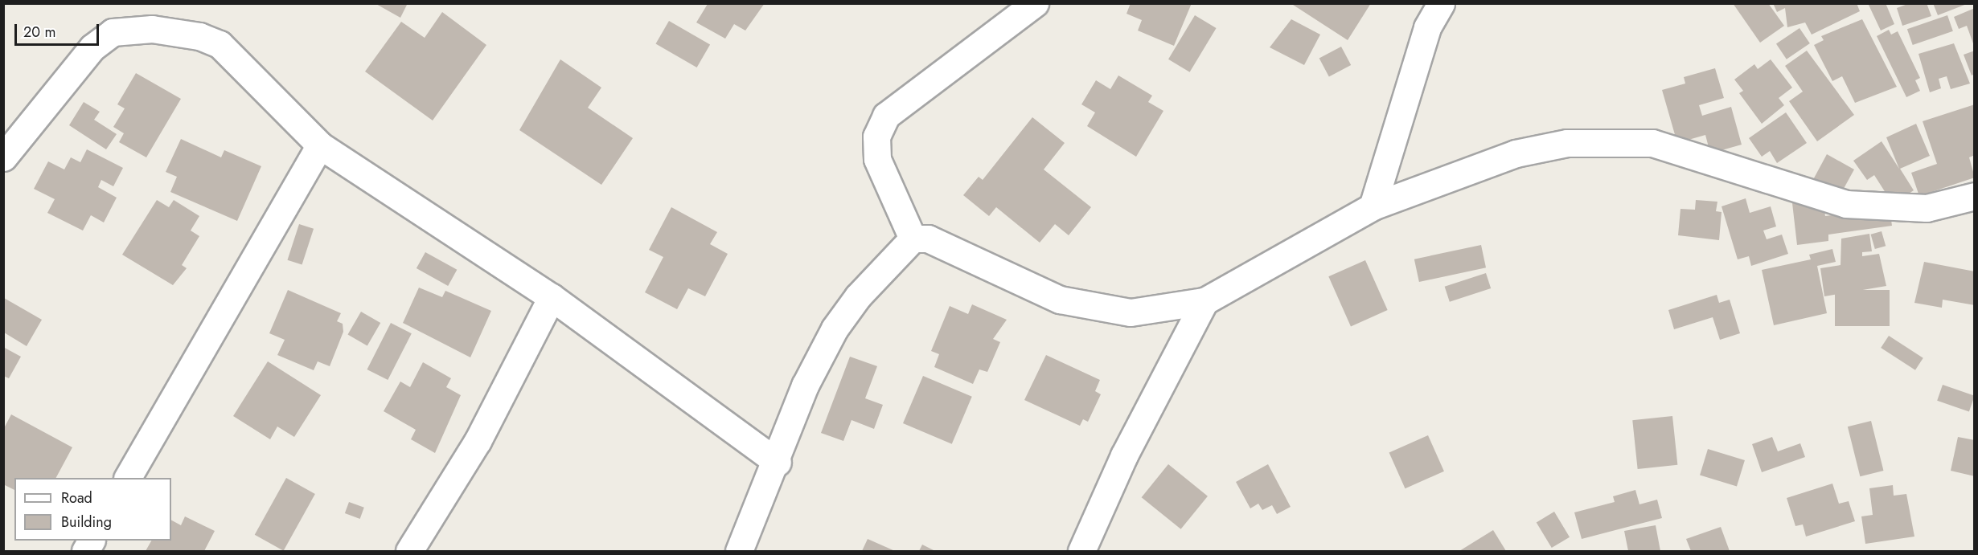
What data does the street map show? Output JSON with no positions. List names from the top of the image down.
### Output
{
  "legend": ["Road", "Building"],
  "scale_bar": "20 m"
}
